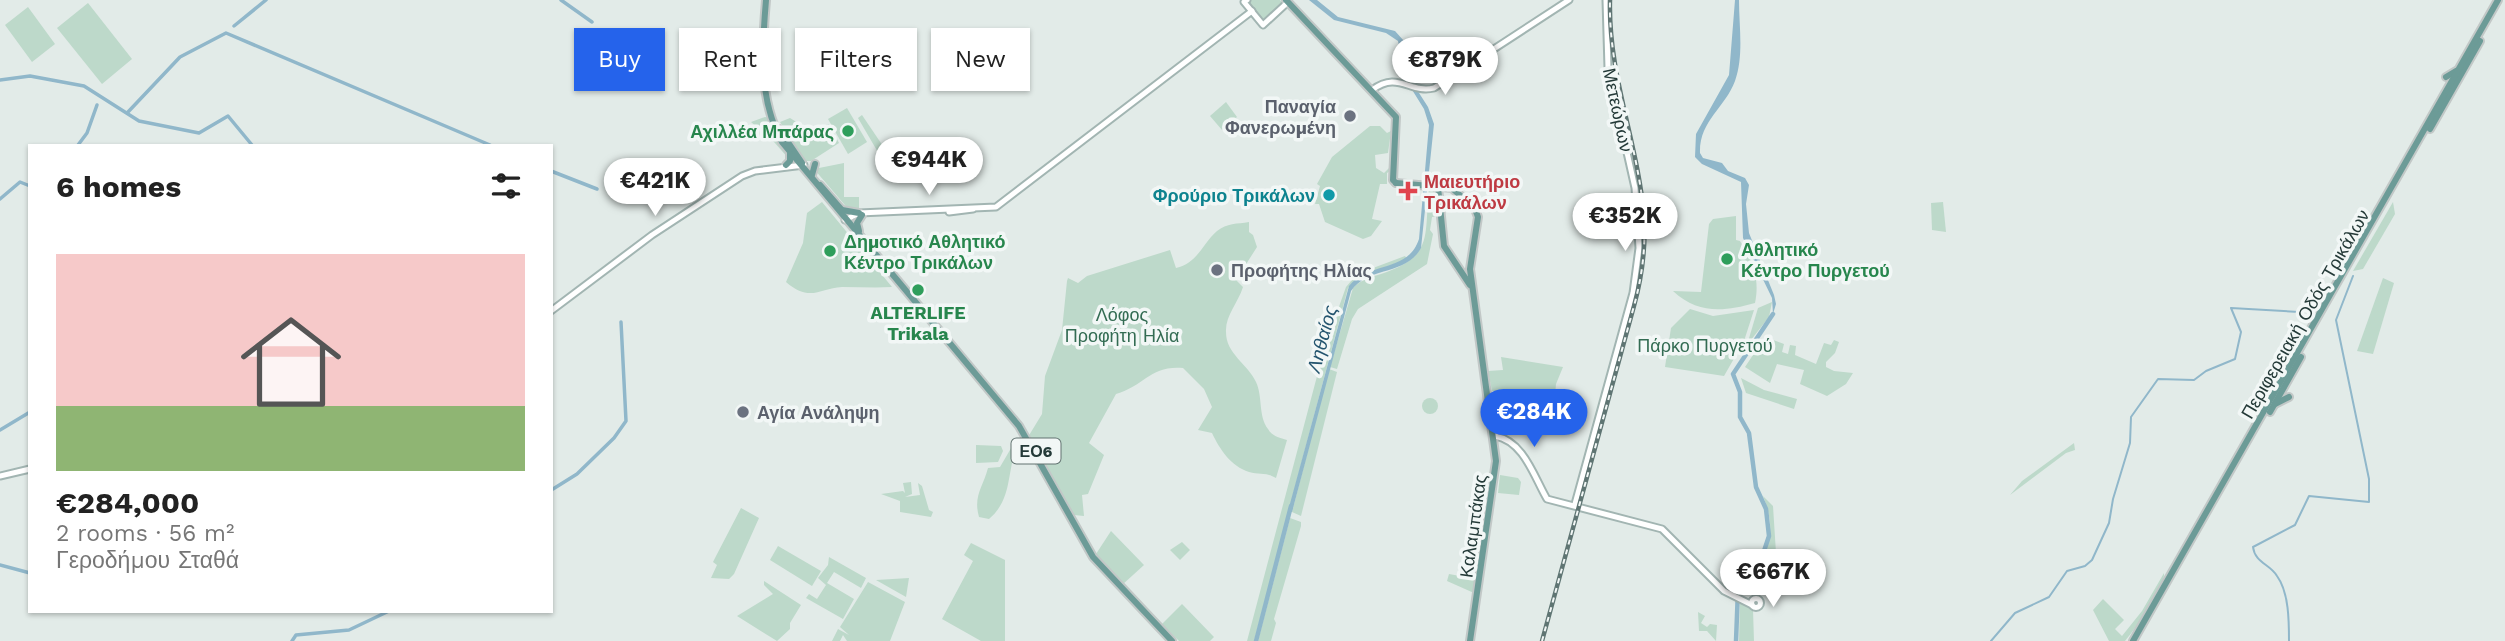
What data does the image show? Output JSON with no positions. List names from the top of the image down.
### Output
{
  "streets": {
    "main road": [
      "Μετεώρων",
      "Περιφερειακή Οδός Τρικάλων",
      "ΕΟ6",
      "Καλαμπάκας"
    ]
  },
  "water": ["Ληθαίος"],
  "parks": ["Λόφος Προφήτη Ηλία", "Πάρκο Πυργετού"],
  "places": {
    "other": [
      "Παναγία Φανερωμένη",
      "Αχιλλέα Μπάρας",
      "Φρούριο Τρικάλων",
      "Δημοτικό Αθλητικό Κέντρο Τρικάλων",
      "Αθλητικό Κέντρο Πυργετού",
      "Προφήτης Ηλίας",
      "ALTERLIFE Trikala",
      "Αγία Ανάληψη"
    ],
    "health": ["Μαιευτήριο Τρικάλων"]
  },
  "page": {
    "chip": [
      "Buy",
      "Rent",
      "Filters",
      "New"
    ],
    "price": [
      "€879K",
      "€944K",
      "€421K",
      "€352K",
      "€284K",
      "€667K"
    ],
    "heading": "6 homes",
    "list": [
      {
        "name": "€284,000",
        "note": "2 rooms · 56 m² · Γεροδήμου Σταθά"
      }
    ]
  }
}
